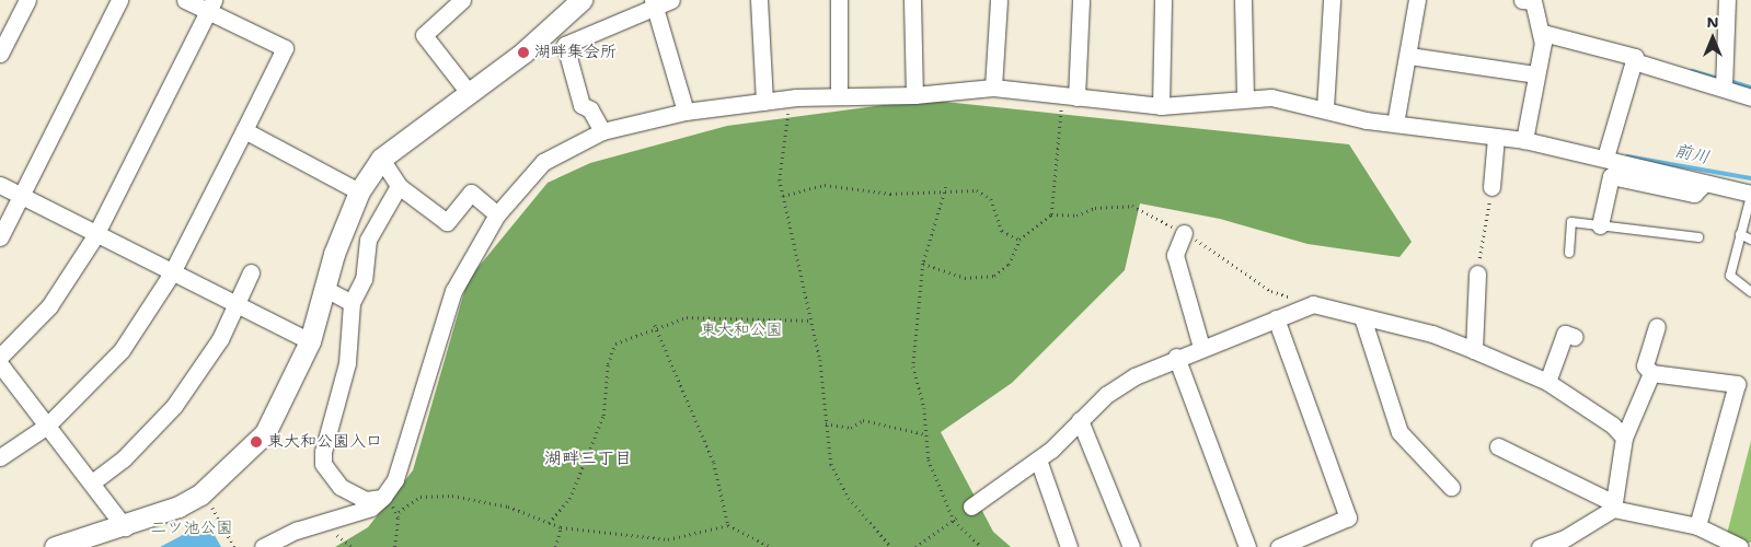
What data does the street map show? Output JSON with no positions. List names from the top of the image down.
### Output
{
  "districts": ["湖畔三丁目"],
  "water": ["前川"],
  "parks": ["東大和公園", "二ツ池公園"],
  "places": ["湖畔集会所", "東大和公園入口"],
  "north": "top"
}
